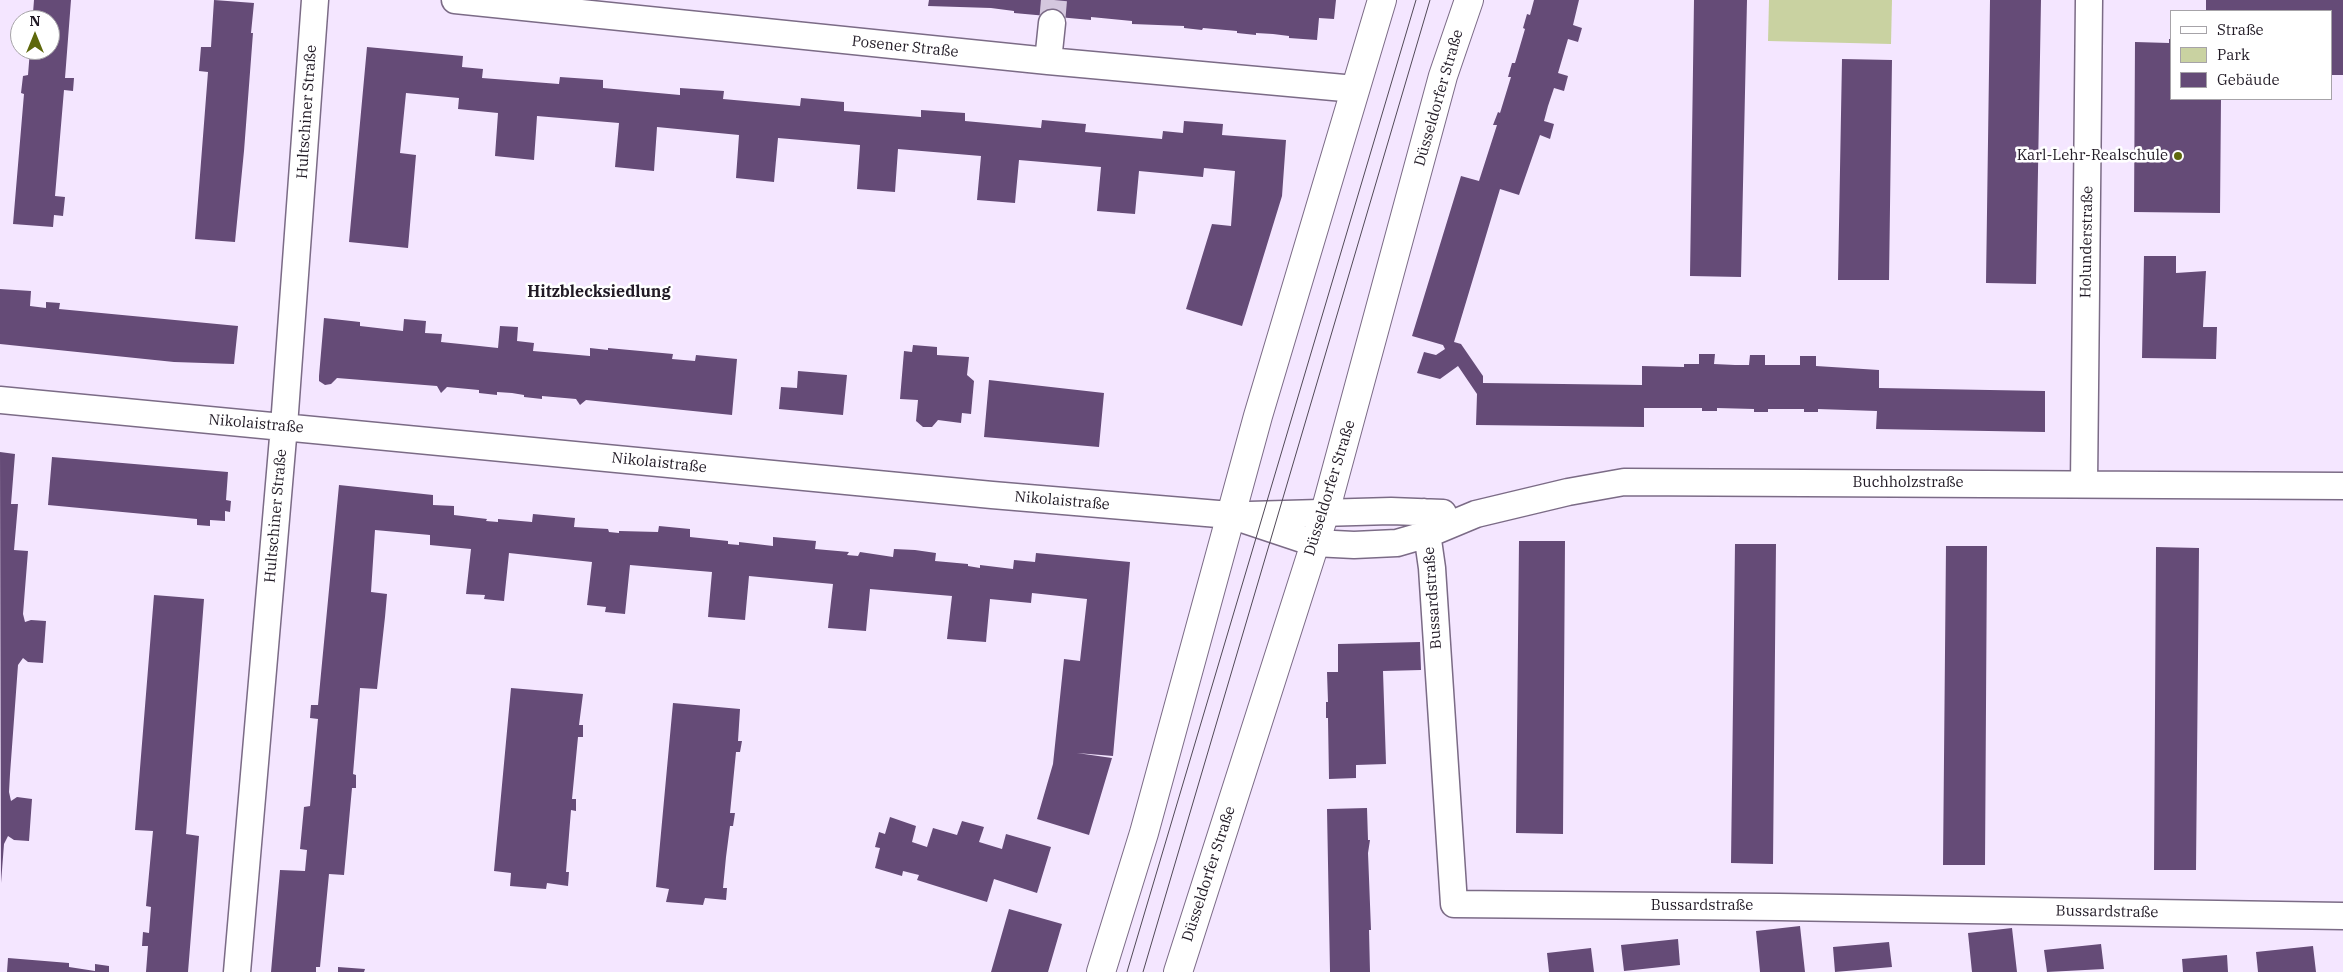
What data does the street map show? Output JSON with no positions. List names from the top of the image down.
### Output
{
  "streets": {
    "main road": ["Düsseldorfer Straße"],
    "street": [
      "Posener Straße",
      "Hultschiner Straße",
      "Holunderstraße",
      "Nikolaistraße",
      "Buchholzstraße",
      "Bussardstraße"
    ]
  },
  "crossings": [
    ["Düsseldorfer Straße", "Nikolaistraße"],
    ["Düsseldorfer Straße", "Buchholzstraße"],
    ["Hultschiner Straße", "Nikolaistraße"],
    ["Holunderstraße", "Buchholzstraße"],
    ["Nikolaistraße", "Buchholzstraße"],
    ["Buchholzstraße", "Bussardstraße"]
  ],
  "districts": ["Hitzblecksiedlung"],
  "places": ["Karl-Lehr-Realschule"],
  "legend": ["Straße", "Park", "Gebäude"],
  "north": "top"
}
